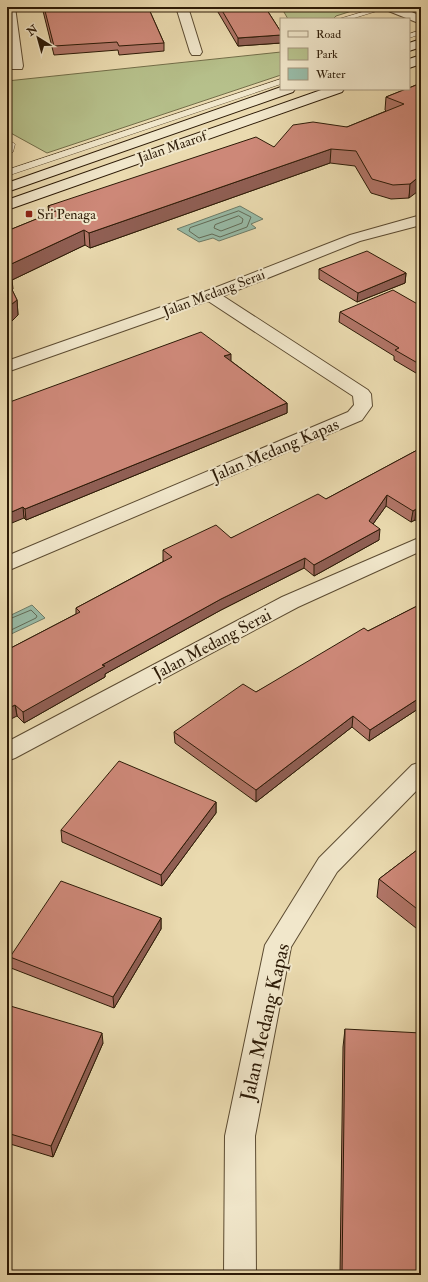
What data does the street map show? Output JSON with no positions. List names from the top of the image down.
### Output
{
  "streets": {
    "street": ["Jalan Maarof", "Jalan Medang Serai", "Jalan Medang Kapas"]
  },
  "crossings": [
    ["Jalan Medang Serai", "Jalan Medang Kapas"]
  ],
  "places": {
    "transit": ["Sri Penaga"]
  },
  "legend": ["Road", "Park", "Water"],
  "north": "top left"
}
